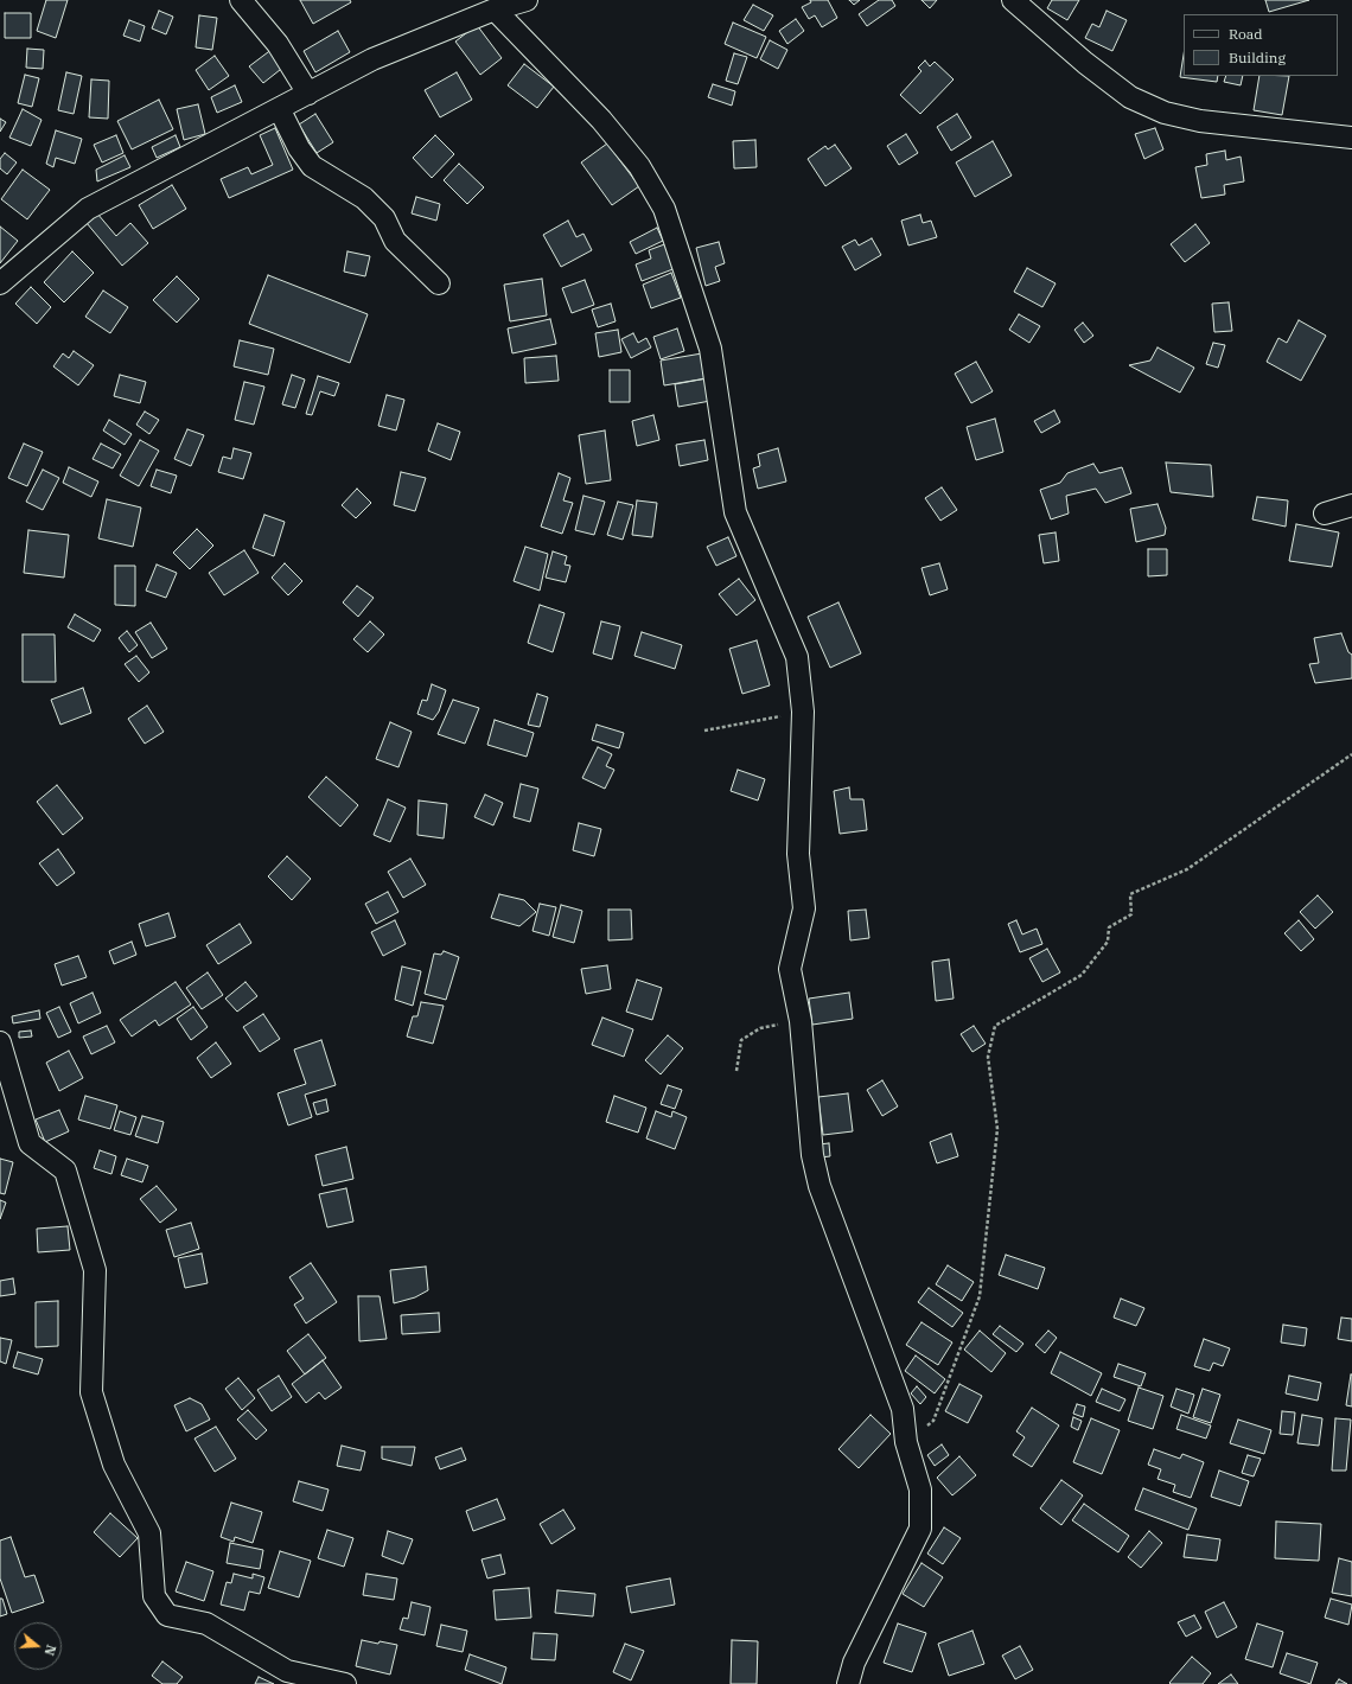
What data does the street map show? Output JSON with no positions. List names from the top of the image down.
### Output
{
  "legend": ["Road", "Building"],
  "north": "right"
}
